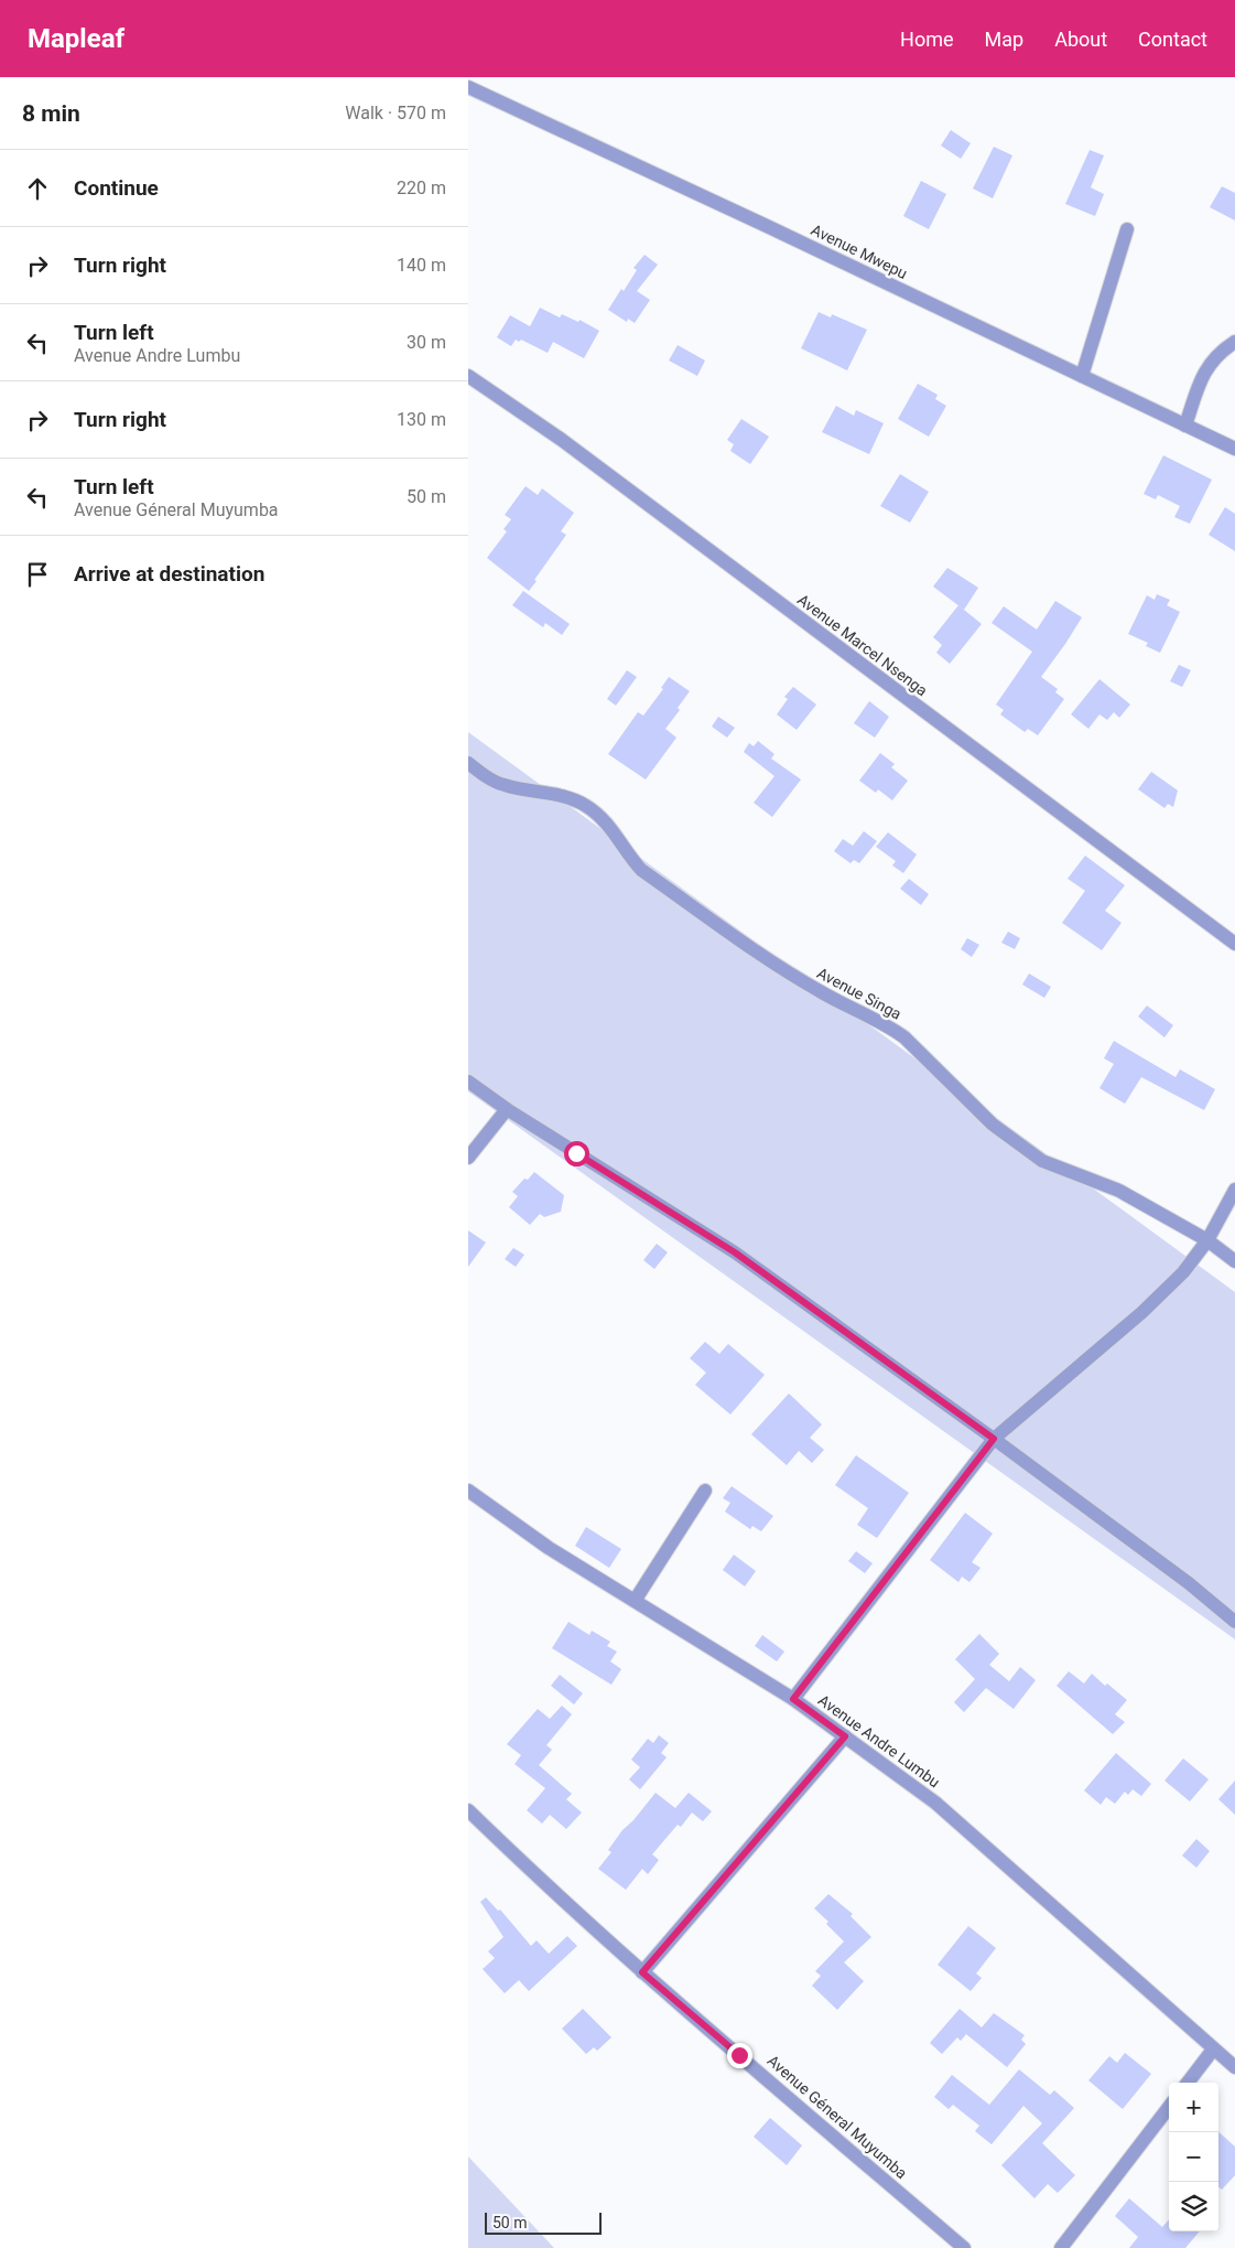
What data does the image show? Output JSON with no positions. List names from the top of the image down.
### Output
{
  "streets": {
    "street": [
      "Avenue Mwepu",
      "Avenue Marcel Nsenga",
      "Avenue Singa",
      "Avenue Andre Lumbu",
      "Avenue Géneral Muyumba"
    ]
  },
  "scale_bar": "50 m",
  "page": {
    "header": "Mapleaf",
    "nav": [
      "Home",
      "Map",
      "About",
      "Contact"
    ],
    "heading": ["8 min", "Walk · 570 m"],
    "list": [
      ["Continue", "220 m"],
      ["Turn right", "140 m"],
      ["Turn left", "Avenue Andre Lumbu", "30 m"],
      ["Turn right", "130 m"],
      ["Turn left", "Avenue Géneral Muyumba", "50 m"],
      "Arrive at destination"
    ],
    "map_buttons": ["+", "−"],
    "scale": "50 m"
  }
}
